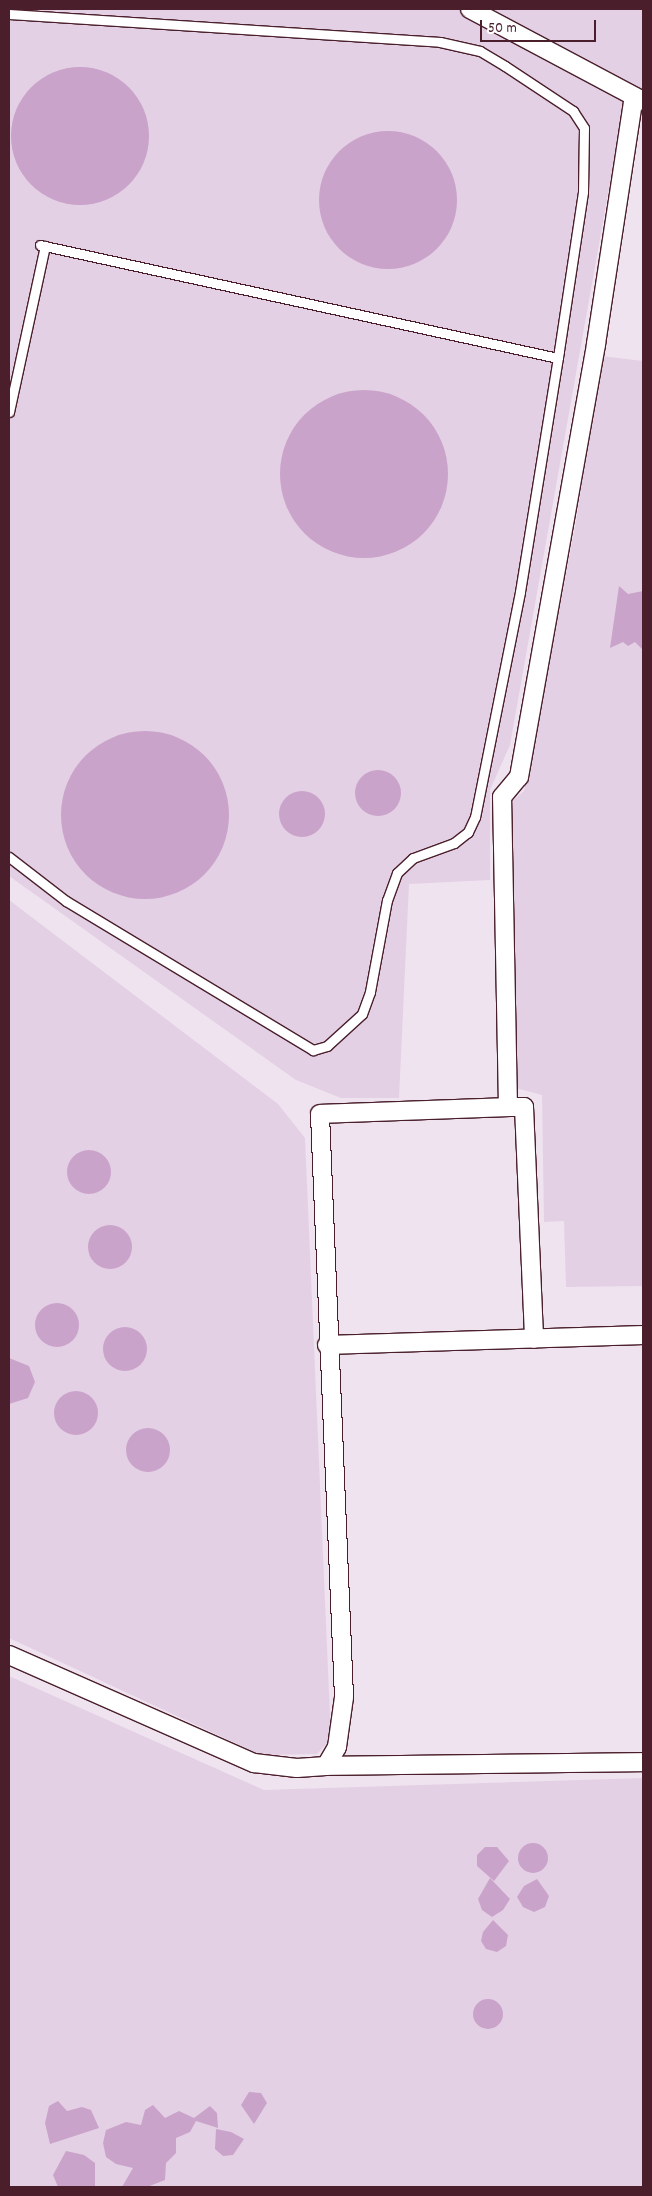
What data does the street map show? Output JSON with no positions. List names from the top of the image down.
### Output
{
  "scale_bar": "50 m"
}
